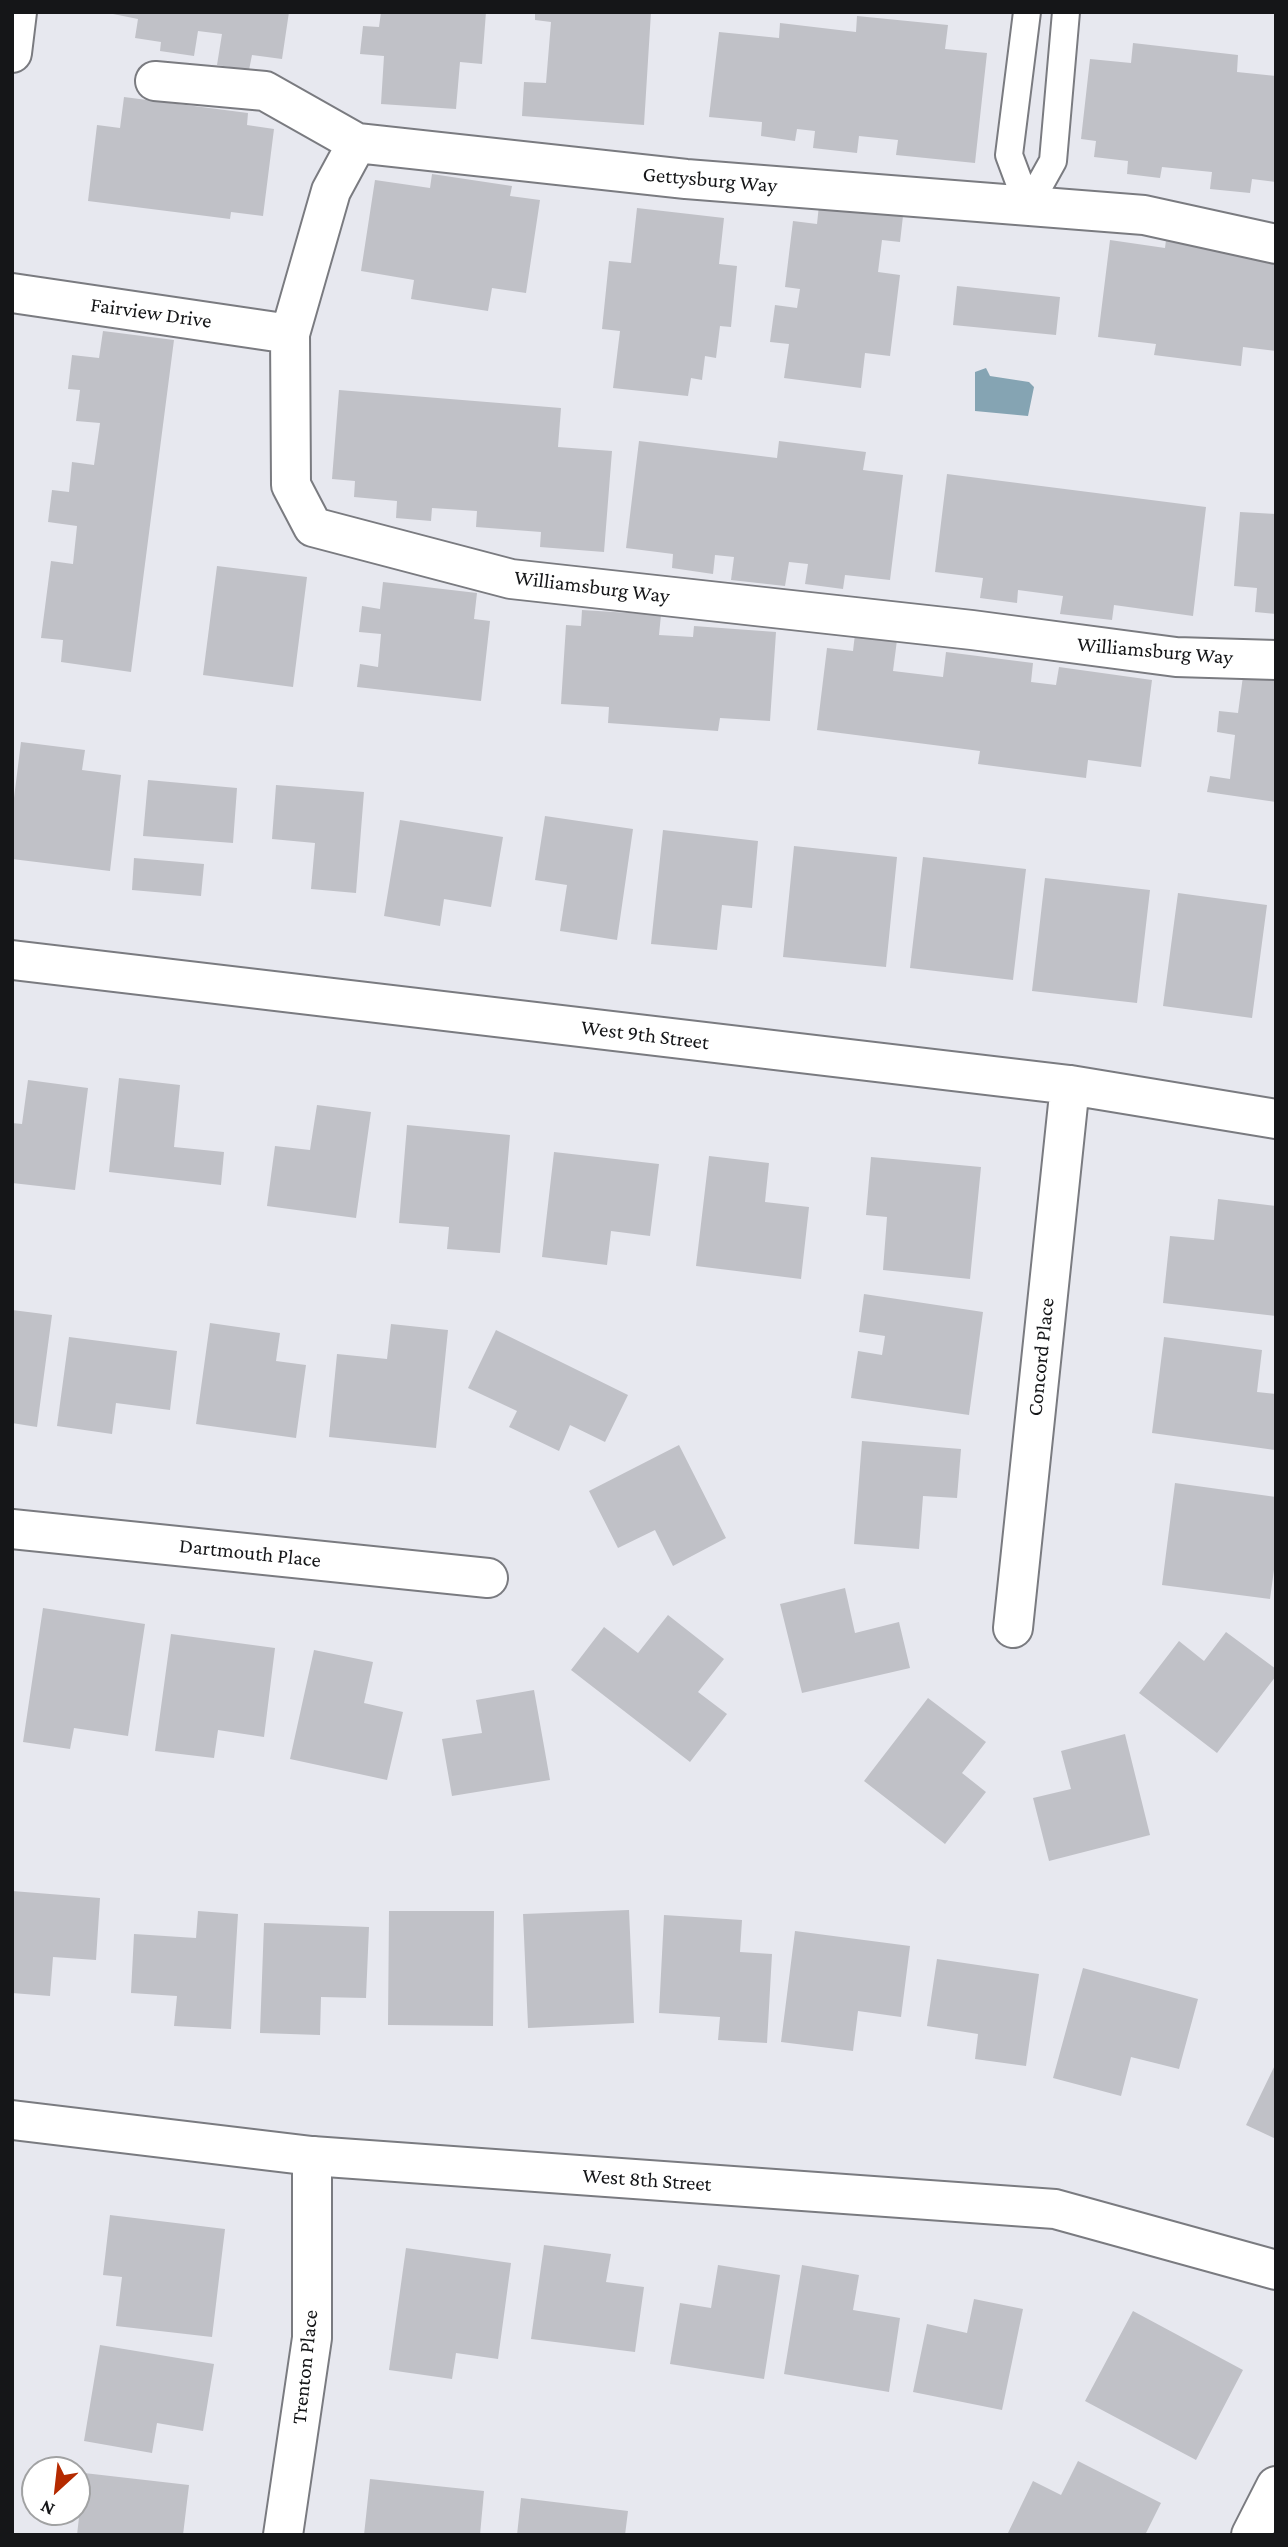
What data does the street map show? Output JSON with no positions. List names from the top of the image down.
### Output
{
  "streets": {
    "street": [
      "Gettysburg Way",
      "Fairview Drive",
      "Williamsburg Way",
      "West 9th Street",
      "Concord Place",
      "Dartmouth Place",
      "West 8th Street",
      "Trenton Place"
    ]
  },
  "crossings": [
    ["Gettysburg Way", "Williamsburg Way"],
    ["Fairview Drive", "Williamsburg Way"],
    ["West 9th Street", "Concord Place"],
    ["West 8th Street", "Trenton Place"]
  ],
  "north": "bottom left"
}
